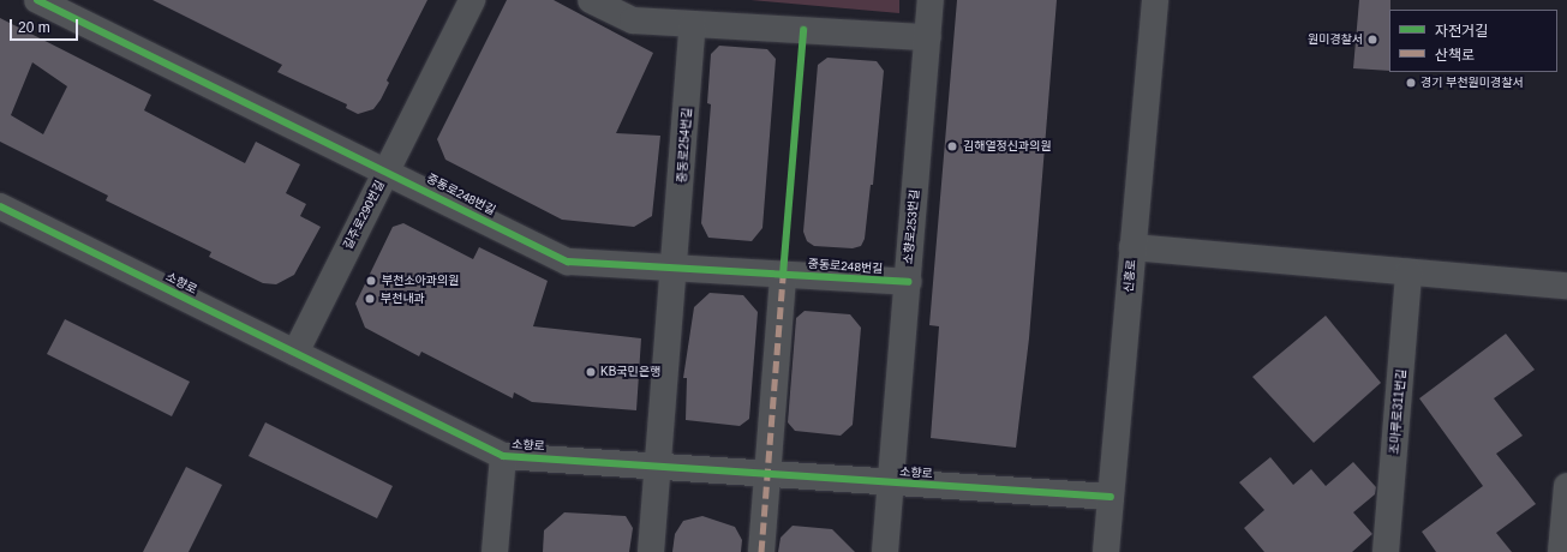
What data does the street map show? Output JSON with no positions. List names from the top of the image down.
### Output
{
  "streets": {
    "street": [
      "중동로254번길",
      "중동로248번길",
      "길주로290번길",
      "소향로253번길",
      "신흥로",
      "소향로",
      "조마루로311번길"
    ]
  },
  "crossings": [
    ["중동로254번길", "중동로248번길"],
    ["중동로248번길", "길주로290번길"],
    ["중동로248번길", "소향로253번길"],
    ["길주로290번길", "소향로"],
    ["소향로253번길", "소향로"],
    ["신흥로", "소향로"]
  ],
  "places": [
    "원미경찰서",
    "경기 부천원미경찰서",
    "김해열정신과의원",
    "부천소아과의원",
    "부천내과",
    "KB국민은행"
  ],
  "legend": ["자전거길", "산책로"],
  "scale_bar": "20 m"
}
